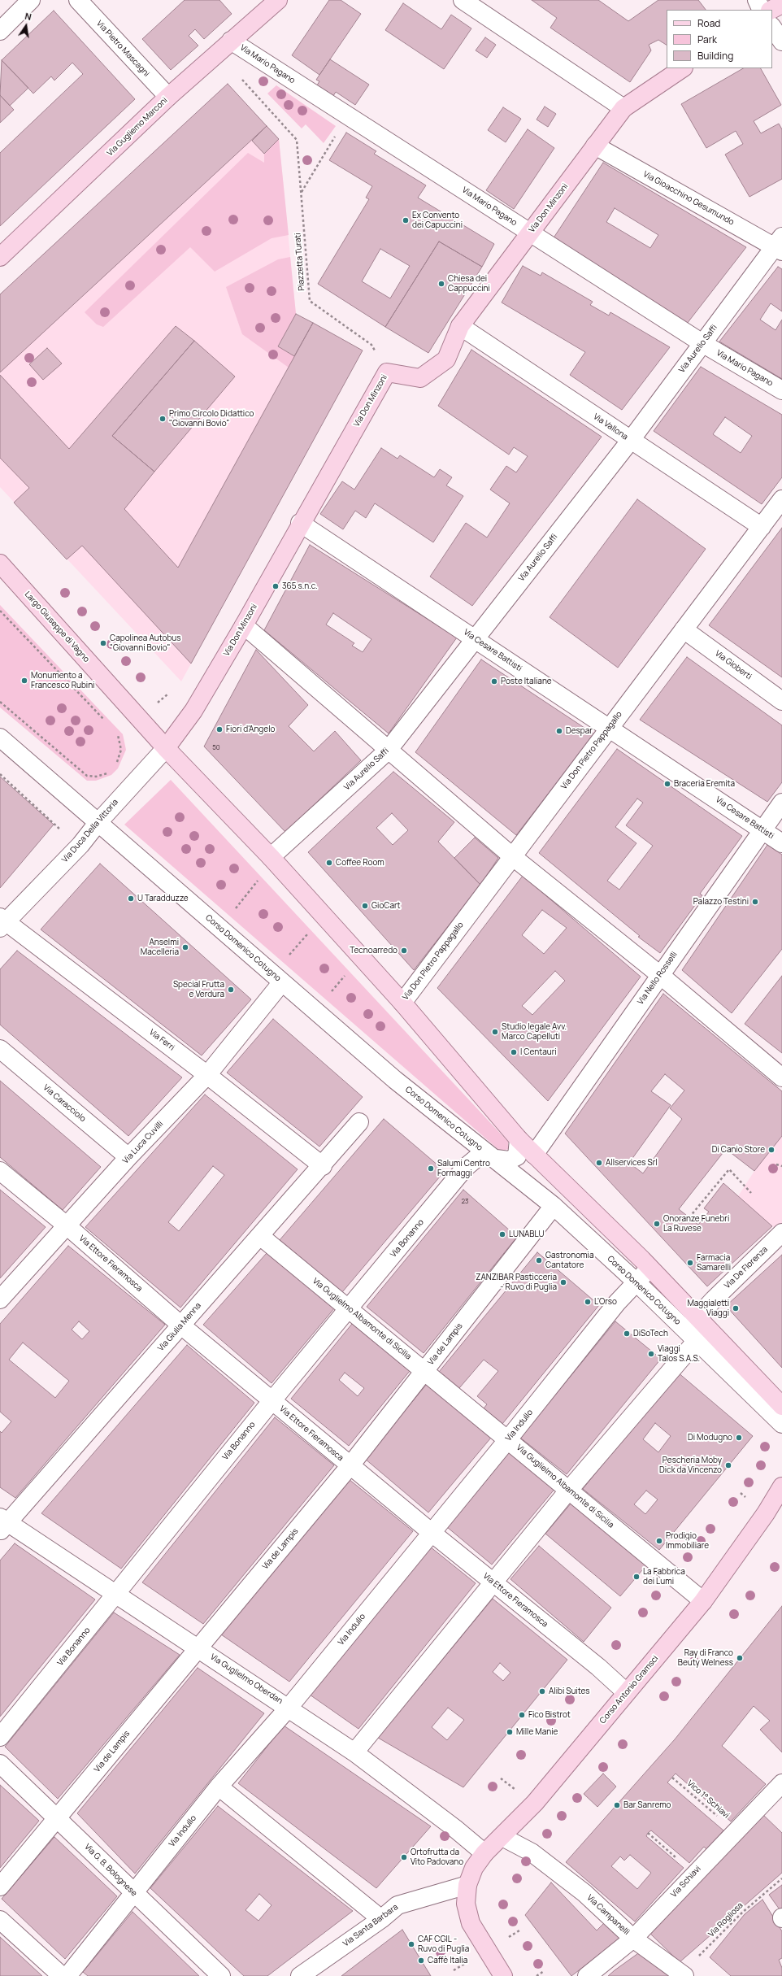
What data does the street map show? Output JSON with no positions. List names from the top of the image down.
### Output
{
  "streets": {
    "main road": [
      "Via Gugliemo Marconi",
      "Via Don Minzoni",
      "Largo Giuseppe di Vagno",
      "Corso Domenico Cotugno",
      "Corso Antonio Gramsci"
    ],
    "street": [
      "Via Pietro Mascagni",
      "Via Mario Pagano",
      "Via Gioacchino Gesumundo",
      "Via Aurelio Saffi",
      "Via Vallona",
      "Via Cesare Battisti",
      "Via Gioberti",
      "Via Don Pietro Pappagallo",
      "Via Duca Della Vittoria",
      "Via Nello Rosselli",
      "Via Ferri",
      "Via Caracciolo",
      "Via Luca Cuvilli",
      "Via Bonanno",
      "Via Ettore Fieramosca",
      "Via De Florenza",
      "Via Guglielmo Albamonte di Sicilia",
      "Via Giulia Menna",
      "Via de Lampis",
      "Via Indullo",
      "Via Guglielmo Oberdan",
      "Via G. B. Bolognese",
      "Via Schiavi",
      "Via Campanelli",
      "Via Santa Barbara"
    ],
    "path": ["Piazzetta Turati", "Vico 1° Schiavi", "Via Rogliosa"]
  },
  "crossings": [
    ["Via Pietro Mascagni", "Via Gugliemo Marconi"],
    ["Via Mario Pagano", "Via Gugliemo Marconi"],
    ["Via Mario Pagano", "Via Don Minzoni"],
    ["Via Mario Pagano", "Via Aurelio Saffi"],
    ["Via Gugliemo Marconi", "Piazzetta Turati"],
    ["Via Gioacchino Gesumundo", "Via Don Minzoni"],
    ["Via Gioacchino Gesumundo", "Via Aurelio Saffi"],
    ["Via Don Minzoni", "Piazzetta Turati"],
    ["Via Don Minzoni", "Via Vallona"],
    ["Via Don Minzoni", "Largo Giuseppe di Vagno"],
    ["Via Don Minzoni", "Via Cesare Battisti"],
    ["Via Don Minzoni", "Via Duca Della Vittoria"],
    ["Via Don Minzoni", "Corso Domenico Cotugno"],
    ["Via Aurelio Saffi", "Via Vallona"],
    ["Via Aurelio Saffi", "Via Cesare Battisti"],
    ["Via Aurelio Saffi", "Corso Domenico Cotugno"],
    ["Via Vallona", "Via Don Pietro Pappagallo"],
    ["Largo Giuseppe di Vagno", "Via Duca Della Vittoria"],
    ["Largo Giuseppe di Vagno", "Corso Domenico Cotugno"],
    ["Via Cesare Battisti", "Via Don Pietro Pappagallo"],
    ["Via Cesare Battisti", "Via Nello Rosselli"],
    ["Via Gioberti", "Via Don Pietro Pappagallo"],
    ["Via Don Pietro Pappagallo", "Corso Domenico Cotugno"],
    ["Via Duca Della Vittoria", "Corso Domenico Cotugno"],
    ["Via Duca Della Vittoria", "Via Ferri"],
    ["Corso Domenico Cotugno", "Via Nello Rosselli"],
    ["Corso Domenico Cotugno", "Via Luca Cuvilli"],
    ["Corso Domenico Cotugno", "Via Bonanno"],
    ["Corso Domenico Cotugno", "Via De Florenza"],
    ["Corso Domenico Cotugno", "Via de Lampis"],
    ["Corso Domenico Cotugno", "Via Indullo"],
    ["Via Ferri", "Via Luca Cuvilli"],
    ["Via Ferri", "Via Giulia Menna"],
    ["Via Caracciolo", "Via Luca Cuvilli"],
    ["Via Luca Cuvilli", "Via Ettore Fieramosca"],
    ["Via Bonanno", "Via Ettore Fieramosca"],
    ["Via Bonanno", "Via Guglielmo Albamonte di Sicilia"],
    ["Via Bonanno", "Via Guglielmo Oberdan"],
    ["Via Ettore Fieramosca", "Via De Florenza"],
    ["Via Ettore Fieramosca", "Via Giulia Menna"],
    ["Via Ettore Fieramosca", "Via de Lampis"],
    ["Via Ettore Fieramosca", "Via Indullo"],
    ["Via Ettore Fieramosca", "Corso Antonio Gramsci"],
    ["Via De Florenza", "Via Guglielmo Albamonte di Sicilia"],
    ["Via De Florenza", "Via Guglielmo Oberdan"],
    ["Via Guglielmo Albamonte di Sicilia", "Via Giulia Menna"],
    ["Via Guglielmo Albamonte di Sicilia", "Via de Lampis"],
    ["Via Guglielmo Albamonte di Sicilia", "Via Indullo"],
    ["Via Guglielmo Albamonte di Sicilia", "Corso Antonio Gramsci"],
    ["Via Giulia Menna", "Via Guglielmo Oberdan"],
    ["Via de Lampis", "Via Guglielmo Oberdan"],
    ["Via de Lampis", "Via G. B. Bolognese"],
    ["Via Indullo", "Via Guglielmo Oberdan"],
    ["Via Indullo", "Via G. B. Bolognese"],
    ["Via Guglielmo Oberdan", "Corso Antonio Gramsci"],
    ["Corso Antonio Gramsci", "Via Campanelli"],
    ["Corso Antonio Gramsci", "Via Santa Barbara"],
    ["Vico 1° Schiavi", "Via Schiavi"],
    ["Via Schiavi", "Via Campanelli"],
    ["Via Campanelli", "Via Rogliosa"]
  ],
  "places": [
    "Ex Convento dei Capuccini",
    "Chiesa dei Cappuccini",
    "Primo Circolo Didattico \"Giovanni Bovio\"",
    "365 s.n.c.",
    "Capolinea Autobus \"Giovanni Bovio\"",
    "Monumento a Francesco Rubini",
    "Poste Italiane",
    "Fiori d'Angelo",
    "Despar",
    "Braceria Eremita",
    "Coffee Room",
    "U Taradduzze",
    "Palazzo Testini",
    "GioCart",
    "Anselmi Macelleria",
    "Tecnoarredo",
    "Special Frutta e Verdura",
    "Studio legale Avv. Marco Capelluti",
    "I Centauri",
    "Di Canio Store",
    "Allservices Srl",
    "Salumi Centro Formaggi",
    "Onoranze Funebri La Ruvese",
    "LUNABLU",
    "Gastronomia Cantatore",
    "Farmacia Samarelli",
    "ZANZIBAR Pasticceria - Ruvo di Puglia",
    "L'Orso",
    "Maggialetti Viaggi",
    "DiSoTech",
    "Viaggi Talos S.A.S.",
    "Di Modugno",
    "Pescheria Moby Dick da Vincenzo",
    "Prodigio Immobiliare",
    "La Fabbrica dei Lumi",
    "Ray di Franco Beuty Welness",
    "Alibi Suites",
    "Fico Bistrot",
    "Mille Manie",
    "Bar Sanremo",
    "Ortofrutta da Vito Padovano",
    "CAF CGIL - Ruvo di Puglia",
    "Caffè Italia"
  ],
  "house_numbers": ["50", "23"],
  "legend": ["Road", "Park", "Building"],
  "north": "top"
}
